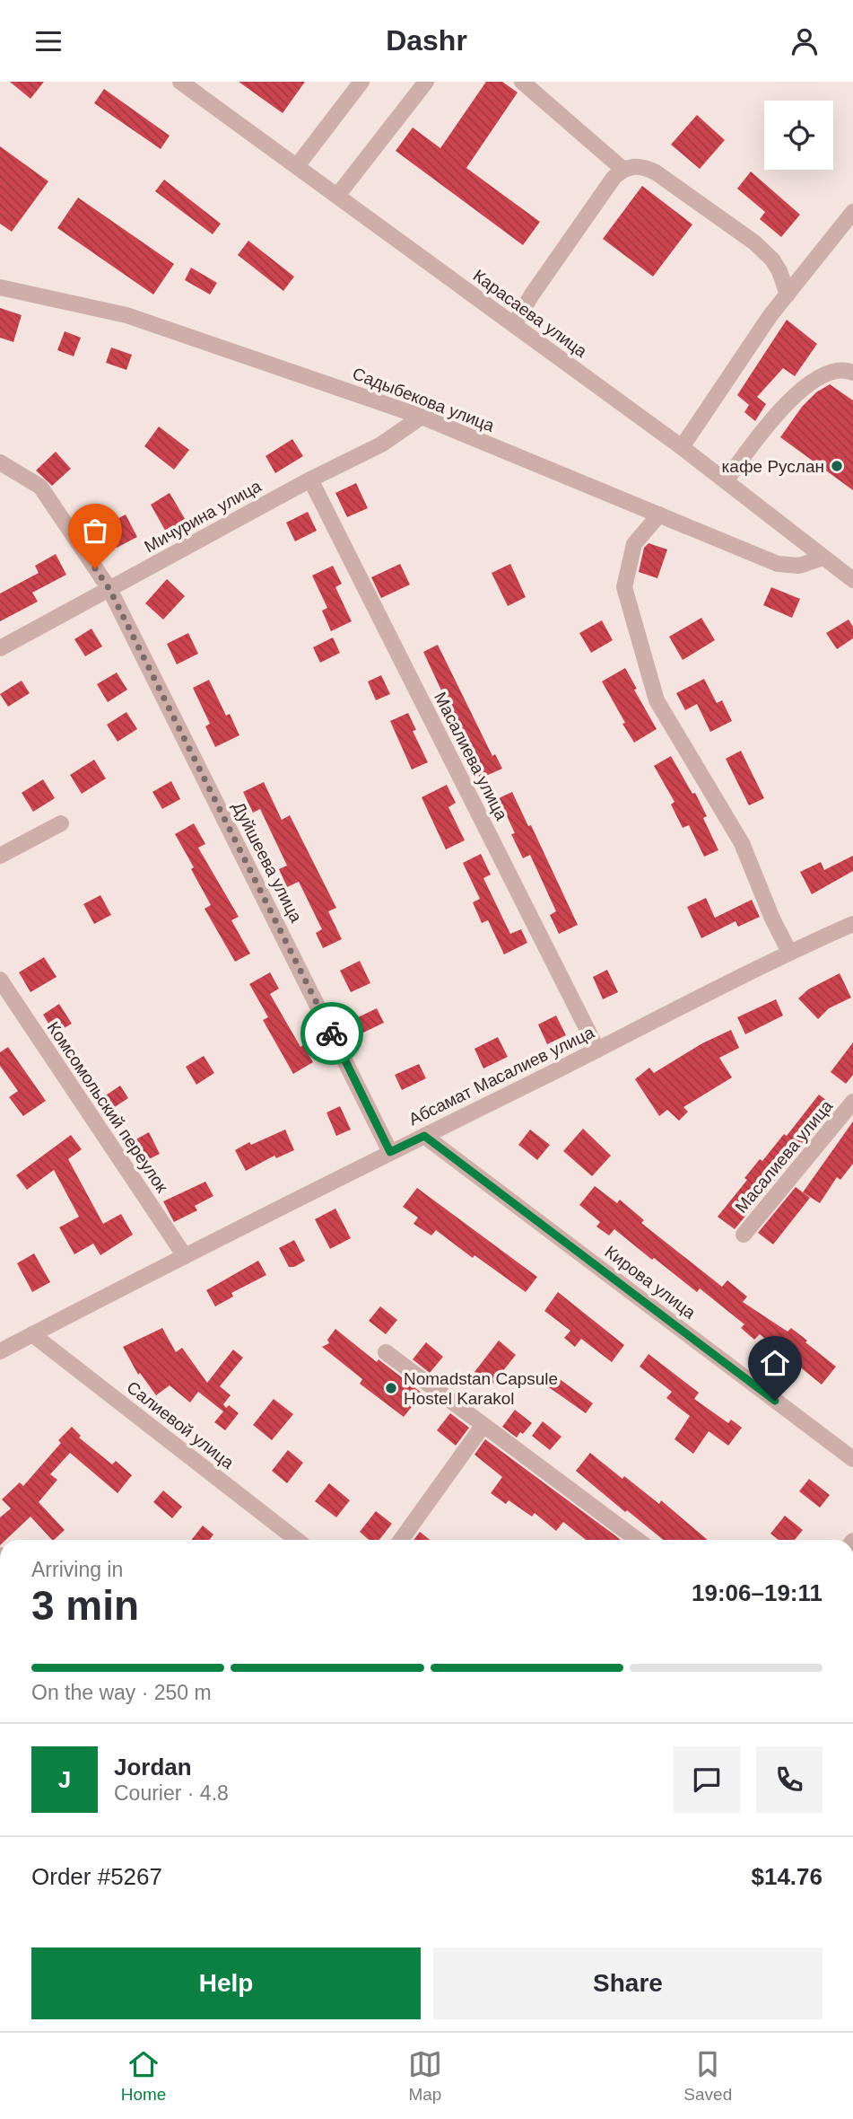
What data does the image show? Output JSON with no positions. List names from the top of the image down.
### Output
{
  "streets": {
    "street": [
      "Карасаева улица",
      "Садыбекова улица",
      "Мичурина улица",
      "Масалиева улица",
      "Дуйшеева улица",
      "Абсамат Масалиев улица",
      "Комсомольский переулок",
      "Кирова улица",
      "Салиевой улица"
    ]
  },
  "crossings": [
    ["Карасаева улица", "Садыбекова улица"],
    ["Садыбекова улица", "Мичурина улица"],
    ["Мичурина улица", "Масалиева улица"],
    ["Мичурина улица", "Дуйшеева улица"],
    ["Масалиева улица", "Абсамат Масалиев улица"],
    ["Дуйшеева улица", "Абсамат Масалиев улица"],
    ["Абсамат Масалиев улица", "Комсомольский переулок"],
    ["Абсамат Масалиев улица", "Кирова улица"],
    ["Абсамат Масалиев улица", "Салиевой улица"]
  ],
  "places": ["кафе Руслан", "Nomadstan Capsule Hostel Karakol"],
  "page": {
    "header": "Dashr",
    "heading": ["3 min", "Arriving in", "19:06–19:11"],
    "panel": [
      "Jordan",
      "Courier · 4.8",
      "Order #5267",
      "$14.76"
    ],
    "bar": "On the way · 250 m",
    "round": "J",
    "buttons": ["Help", "Share"],
    "tabs": ["Home", "Map", "Saved"]
  }
}
